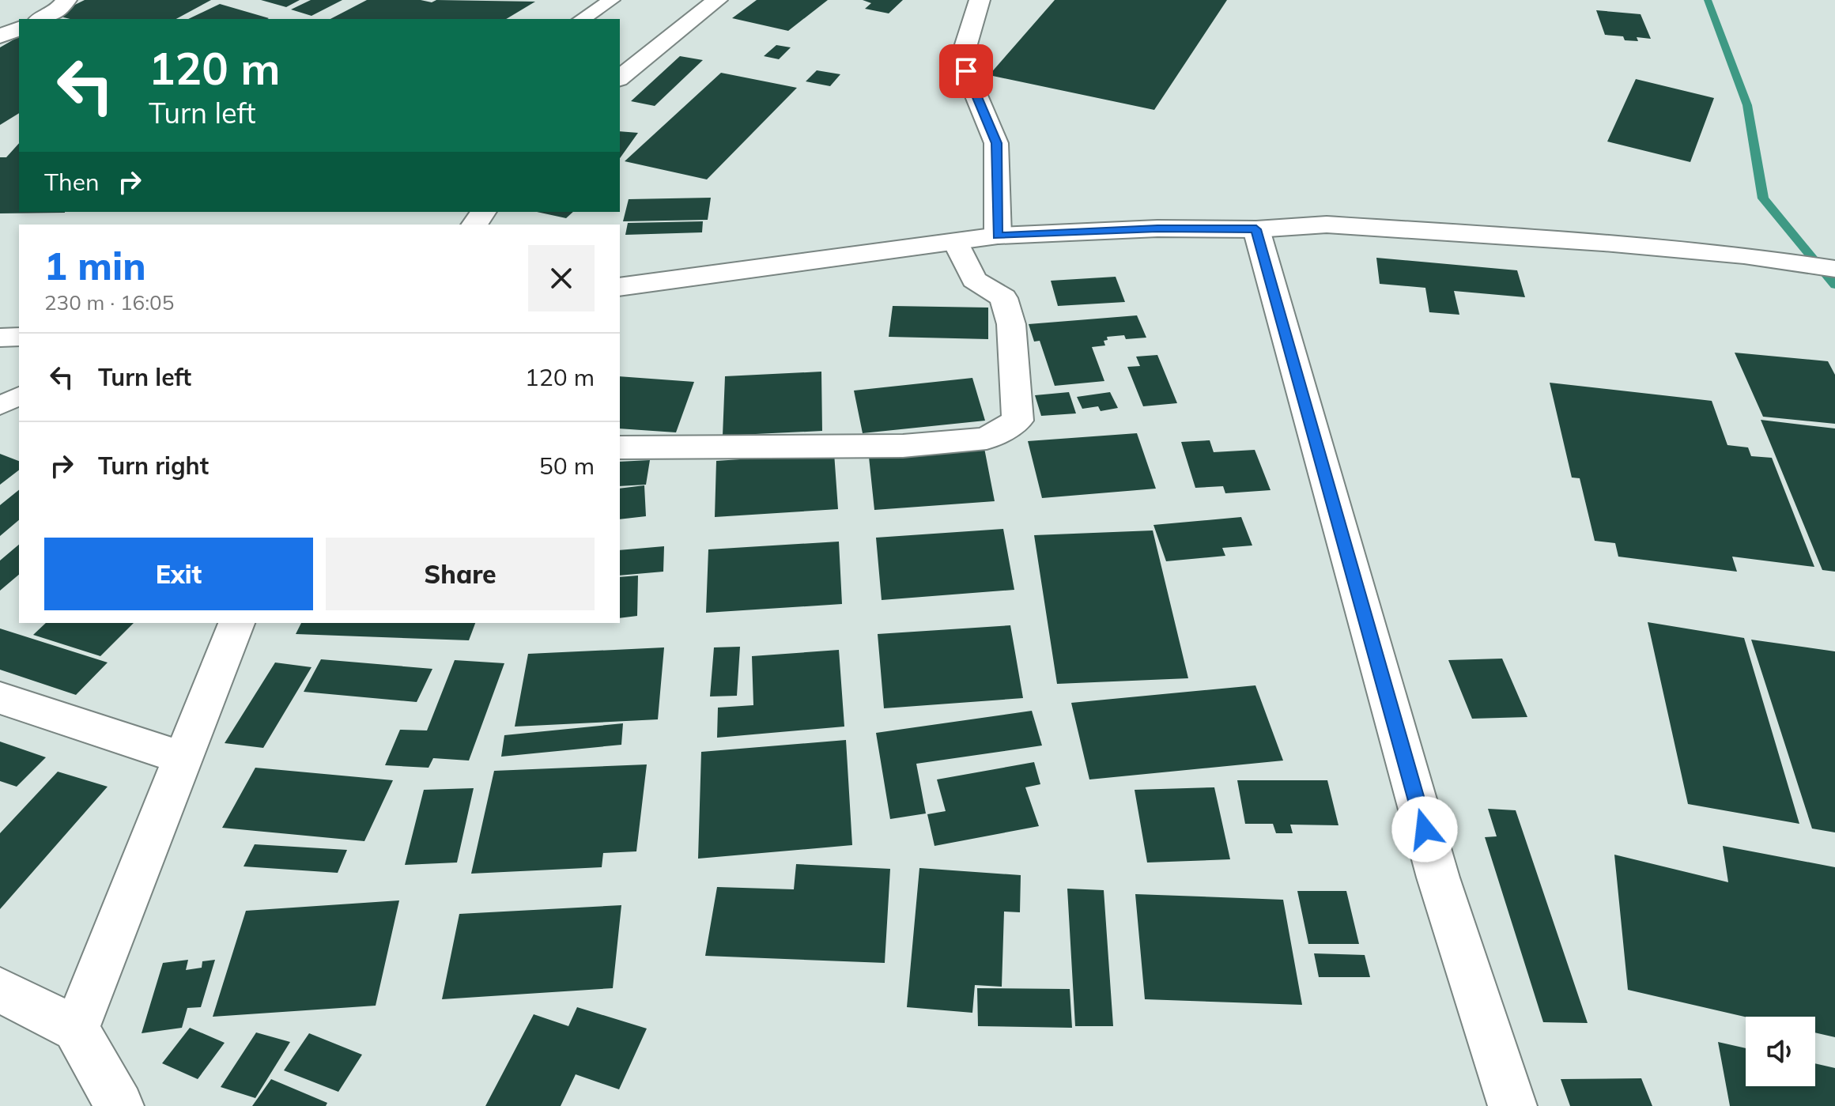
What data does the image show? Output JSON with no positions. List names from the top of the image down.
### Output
{
  "page": {
    "turn": ["120 m", "Turn left"],
    "then": "Then",
    "heading": ["1 min", "230 m · 16:05"],
    "list": [
      {
        "name": "Turn left",
        "value": "120 m"
      },
      {
        "name": "Turn right",
        "value": "50 m"
      }
    ],
    "buttons": ["Exit", "Share"]
  }
}
